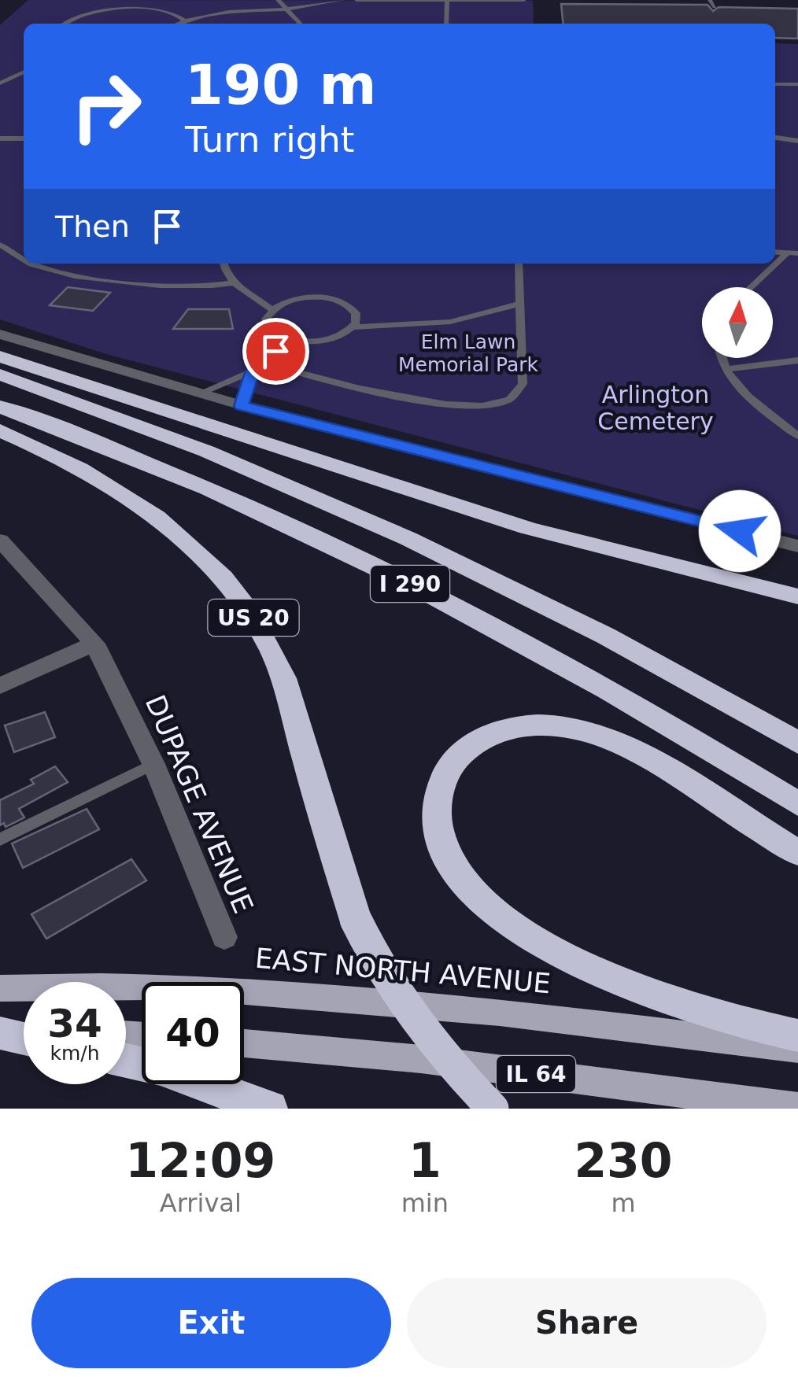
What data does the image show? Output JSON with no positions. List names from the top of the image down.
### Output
{
  "streets": {
    "highway": ["I 290", "US 20"],
    "main road": ["EAST NORTH AVENUE", "IL 64"],
    "street": ["DUPAGE AVENUE"]
  },
  "parks": ["Elm Lawn Memorial Park", "Arlington Cemetery"],
  "north": "top",
  "page": {
    "turn": ["190 m", "Turn right"],
    "then": "Then",
    "speed": "34 km/h",
    "limit": "40",
    "eta": [
      "12:09",
      "Arrival",
      "1",
      "min",
      "230",
      "m"
    ],
    "buttons": ["Exit", "Share"]
  }
}
